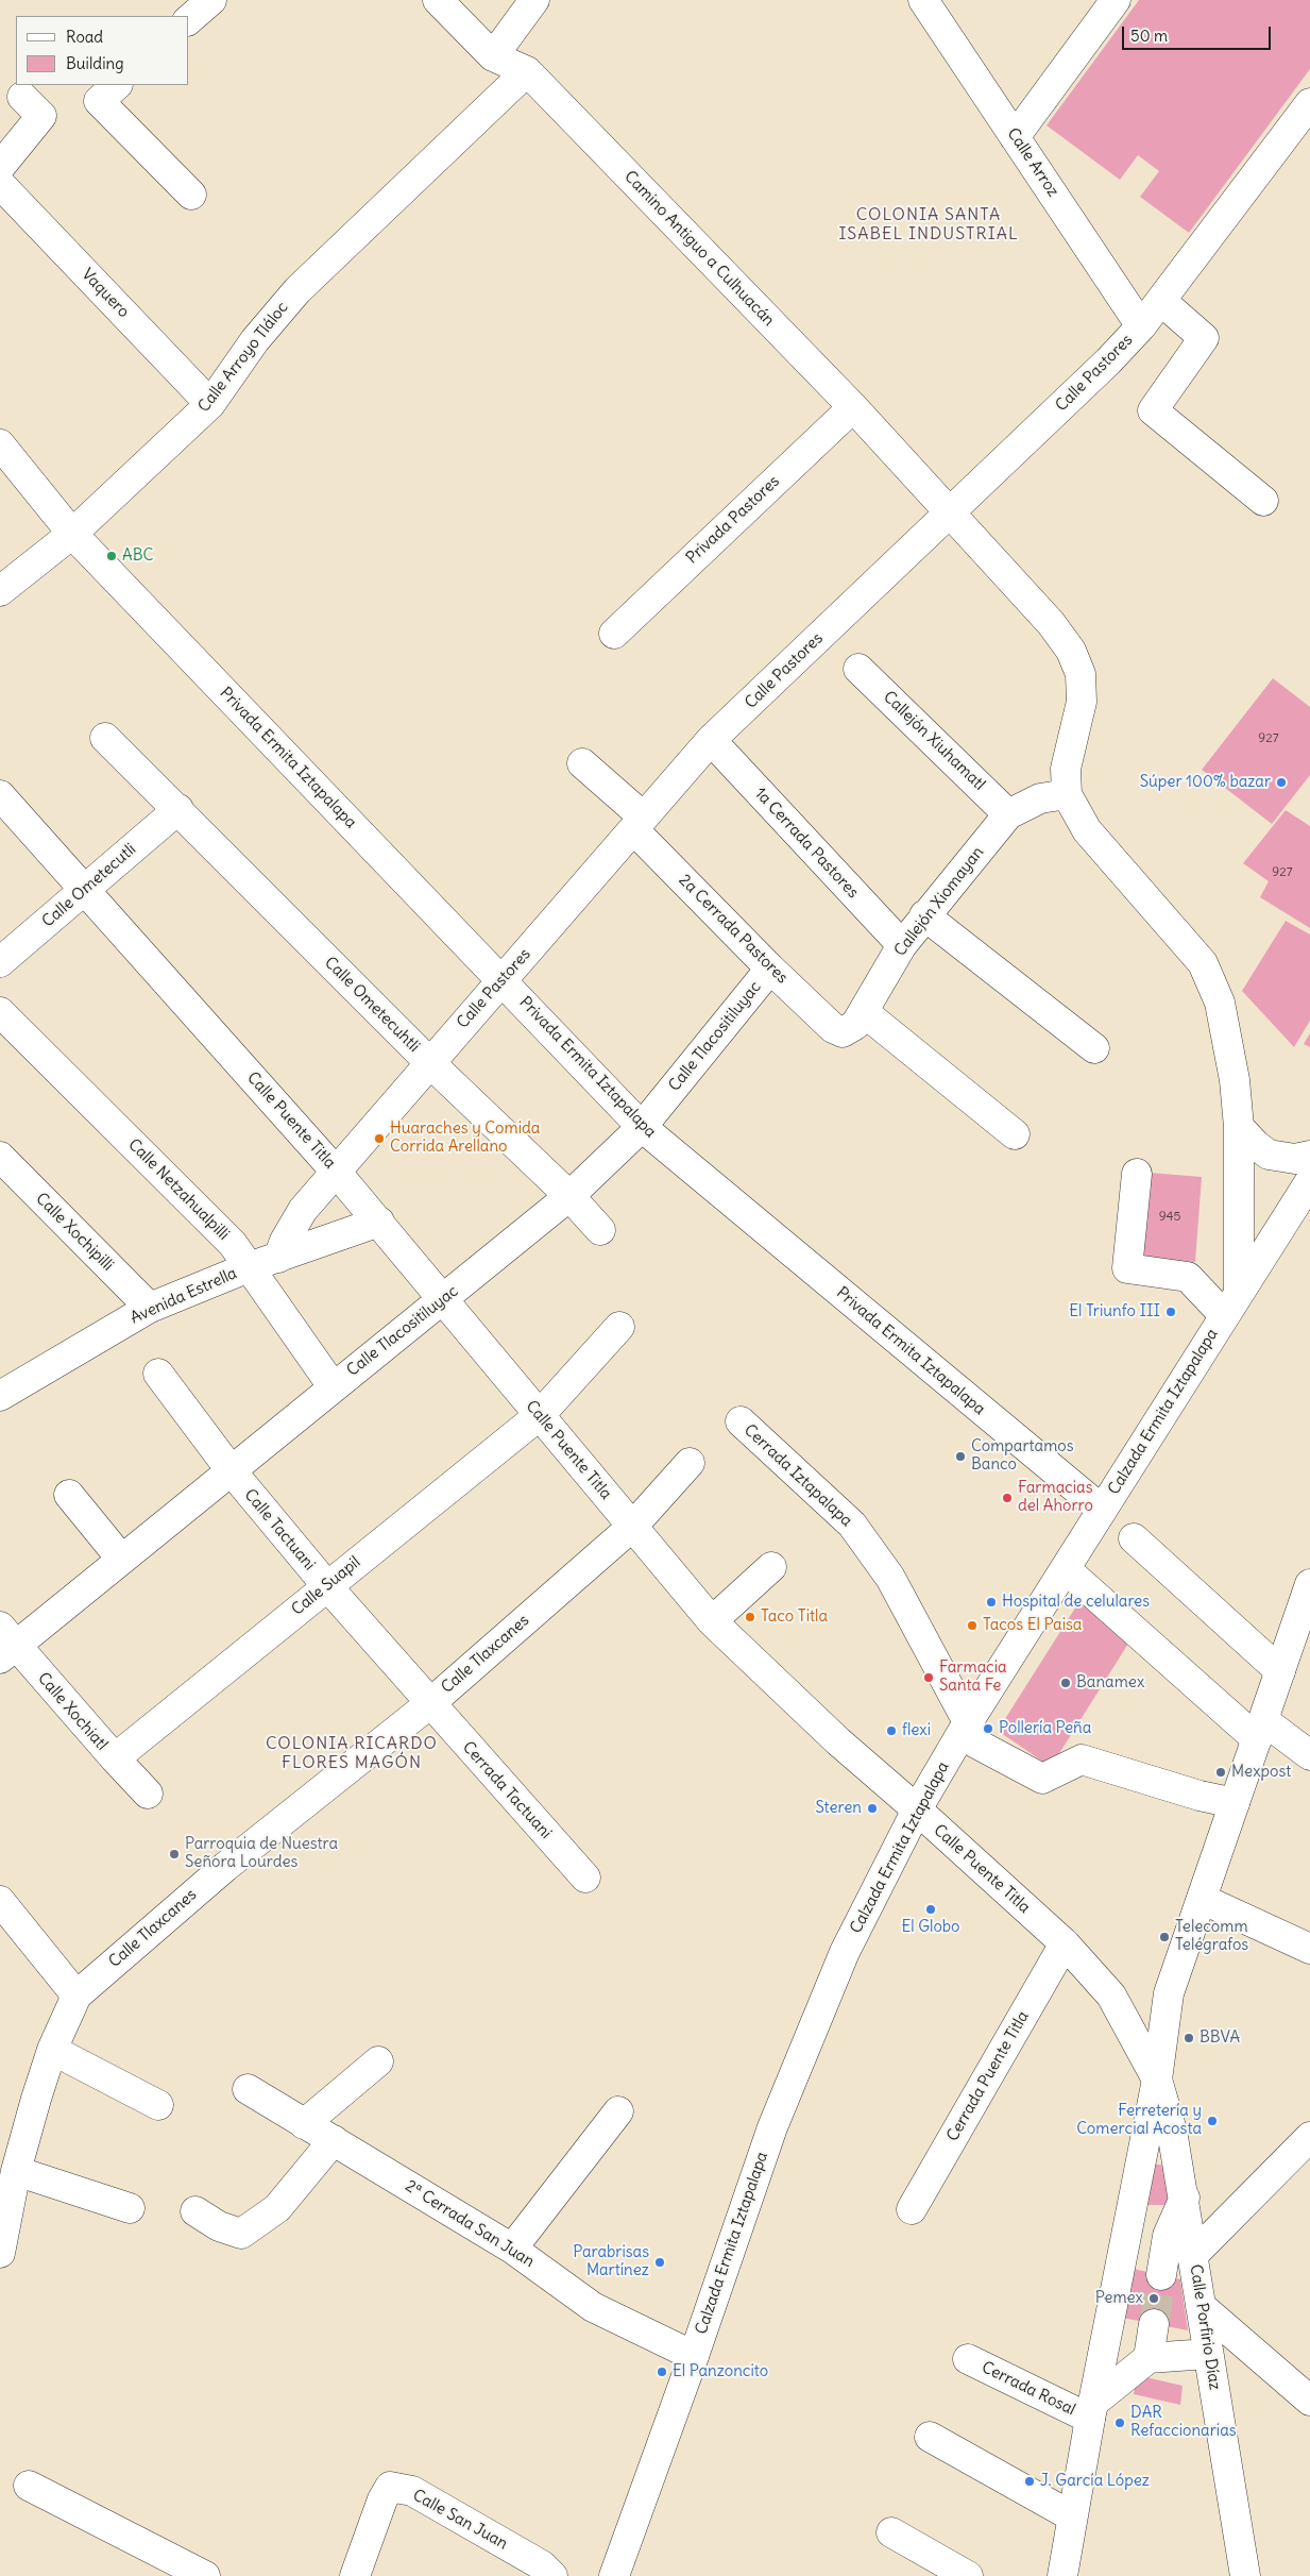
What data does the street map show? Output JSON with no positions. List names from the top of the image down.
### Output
{
  "streets": {
    "street": [
      "Calle Arroz",
      "Camino Antiguo a Culhuacán",
      "Vaquero",
      "Calle Arroyo Tláloc",
      "Calle Pastores",
      "Privada Pastores",
      "Callejón Xiuhamatl",
      "Privada Ermita Iztapalapa",
      "1a Cerrada Pastores",
      "Calle Ometecutli",
      "Callejón Xiomayan",
      "2a Cerrada Pastores",
      "Calle Ometecuhtli",
      "Calle Tlacositiluyac",
      "Calle Puente Titla",
      "Calle Netzahualpilli",
      "Calle Xochipilli",
      "Avenida Estrella",
      "Calzada Ermita Iztapalapa",
      "Cerrada Iztapalapa",
      "Calle Tactuani",
      "Calle Suapil",
      "Calle Tlaxcanes",
      "Calle Xochiatl",
      "Cerrada Tactuani",
      "Cerrada Puente Titla",
      "2ª Cerrada San Juan",
      "Calle Porfirio Díaz",
      "Cerrada Rosal",
      "Calle San Juan"
    ]
  },
  "crossings": [
    ["Calle Arroz", "Calle Pastores"],
    ["Camino Antiguo a Culhuacán", "Calle Arroyo Tláloc"],
    ["Camino Antiguo a Culhuacán", "Calle Pastores"],
    ["Camino Antiguo a Culhuacán", "Privada Pastores"],
    ["Camino Antiguo a Culhuacán", "Callejón Xiomayan"],
    ["Vaquero", "Calle Arroyo Tláloc"],
    ["Calle Arroyo Tláloc", "Privada Ermita Iztapalapa"],
    ["Calle Pastores", "Privada Ermita Iztapalapa"],
    ["Calle Pastores", "1a Cerrada Pastores"],
    ["Calle Pastores", "2a Cerrada Pastores"],
    ["Calle Pastores", "Calle Ometecuhtli"],
    ["Calle Pastores", "Calle Puente Titla"],
    ["Calle Pastores", "Avenida Estrella"],
    ["Callejón Xiuhamatl", "Callejón Xiomayan"],
    ["Privada Ermita Iztapalapa", "Calle Tlacositiluyac"],
    ["Privada Ermita Iztapalapa", "Calzada Ermita Iztapalapa"],
    ["1a Cerrada Pastores", "Callejón Xiomayan"],
    ["Calle Ometecutli", "Calle Ometecuhtli"],
    ["Calle Ometecutli", "Calle Puente Titla"],
    ["Callejón Xiomayan", "2a Cerrada Pastores"],
    ["2a Cerrada Pastores", "Calle Tlacositiluyac"],
    ["Calle Ometecuhtli", "Calle Tlacositiluyac"],
    ["Calle Tlacositiluyac", "Calle Puente Titla"],
    ["Calle Tlacositiluyac", "Calle Netzahualpilli"],
    ["Calle Tlacositiluyac", "Calle Tactuani"],
    ["Calle Tlacositiluyac", "Calle Xochiatl"],
    ["Calle Puente Titla", "Avenida Estrella"],
    ["Calle Puente Titla", "Calzada Ermita Iztapalapa"],
    ["Calle Puente Titla", "Calle Suapil"],
    ["Calle Puente Titla", "Calle Tlaxcanes"],
    ["Calle Puente Titla", "Cerrada Puente Titla"],
    ["Calle Puente Titla", "Calle Porfirio Díaz"],
    ["Calle Netzahualpilli", "Avenida Estrella"],
    ["Calle Xochipilli", "Avenida Estrella"],
    ["Calzada Ermita Iztapalapa", "Cerrada Iztapalapa"],
    ["Calzada Ermita Iztapalapa", "2ª Cerrada San Juan"],
    ["Calle Tactuani", "Calle Suapil"],
    ["Calle Tactuani", "Calle Tlaxcanes"],
    ["Calle Tactuani", "Cerrada Tactuani"],
    ["Calle Suapil", "Calle Xochiatl"],
    ["Calle Tlaxcanes", "Cerrada Tactuani"]
  ],
  "districts": ["COLONIA SANTA ISABEL INDUSTRIAL", "COLONIA RICARDO FLORES MAGÓN"],
  "places": [
    "ABC",
    "Súper 100% bazar",
    "Huaraches y Comida Corrida Arellano",
    "El Triunfo III",
    "Compartamos Banco",
    "Farmacias del Ahorro",
    "Hospital de celulares",
    "Taco Titla",
    "Tacos El Paisa",
    "Farmacia Santa Fe",
    "Banamex",
    "Pollería Peña",
    "flexi",
    "Mexpost",
    "Steren",
    "Parroquia de Nuestra Señora Lourdes",
    "El Globo",
    "Telecomm Telégrafos",
    "BBVA",
    "Ferretería y Comercial Acosta",
    "Parabrisas Martínez",
    "Pemex",
    "El Panzoncito",
    "DAR Refaccionarias",
    "J. García López"
  ],
  "house_numbers": ["927", "927", "945"],
  "legend": ["Road", "Building"],
  "scale_bar": "50 m"
}
